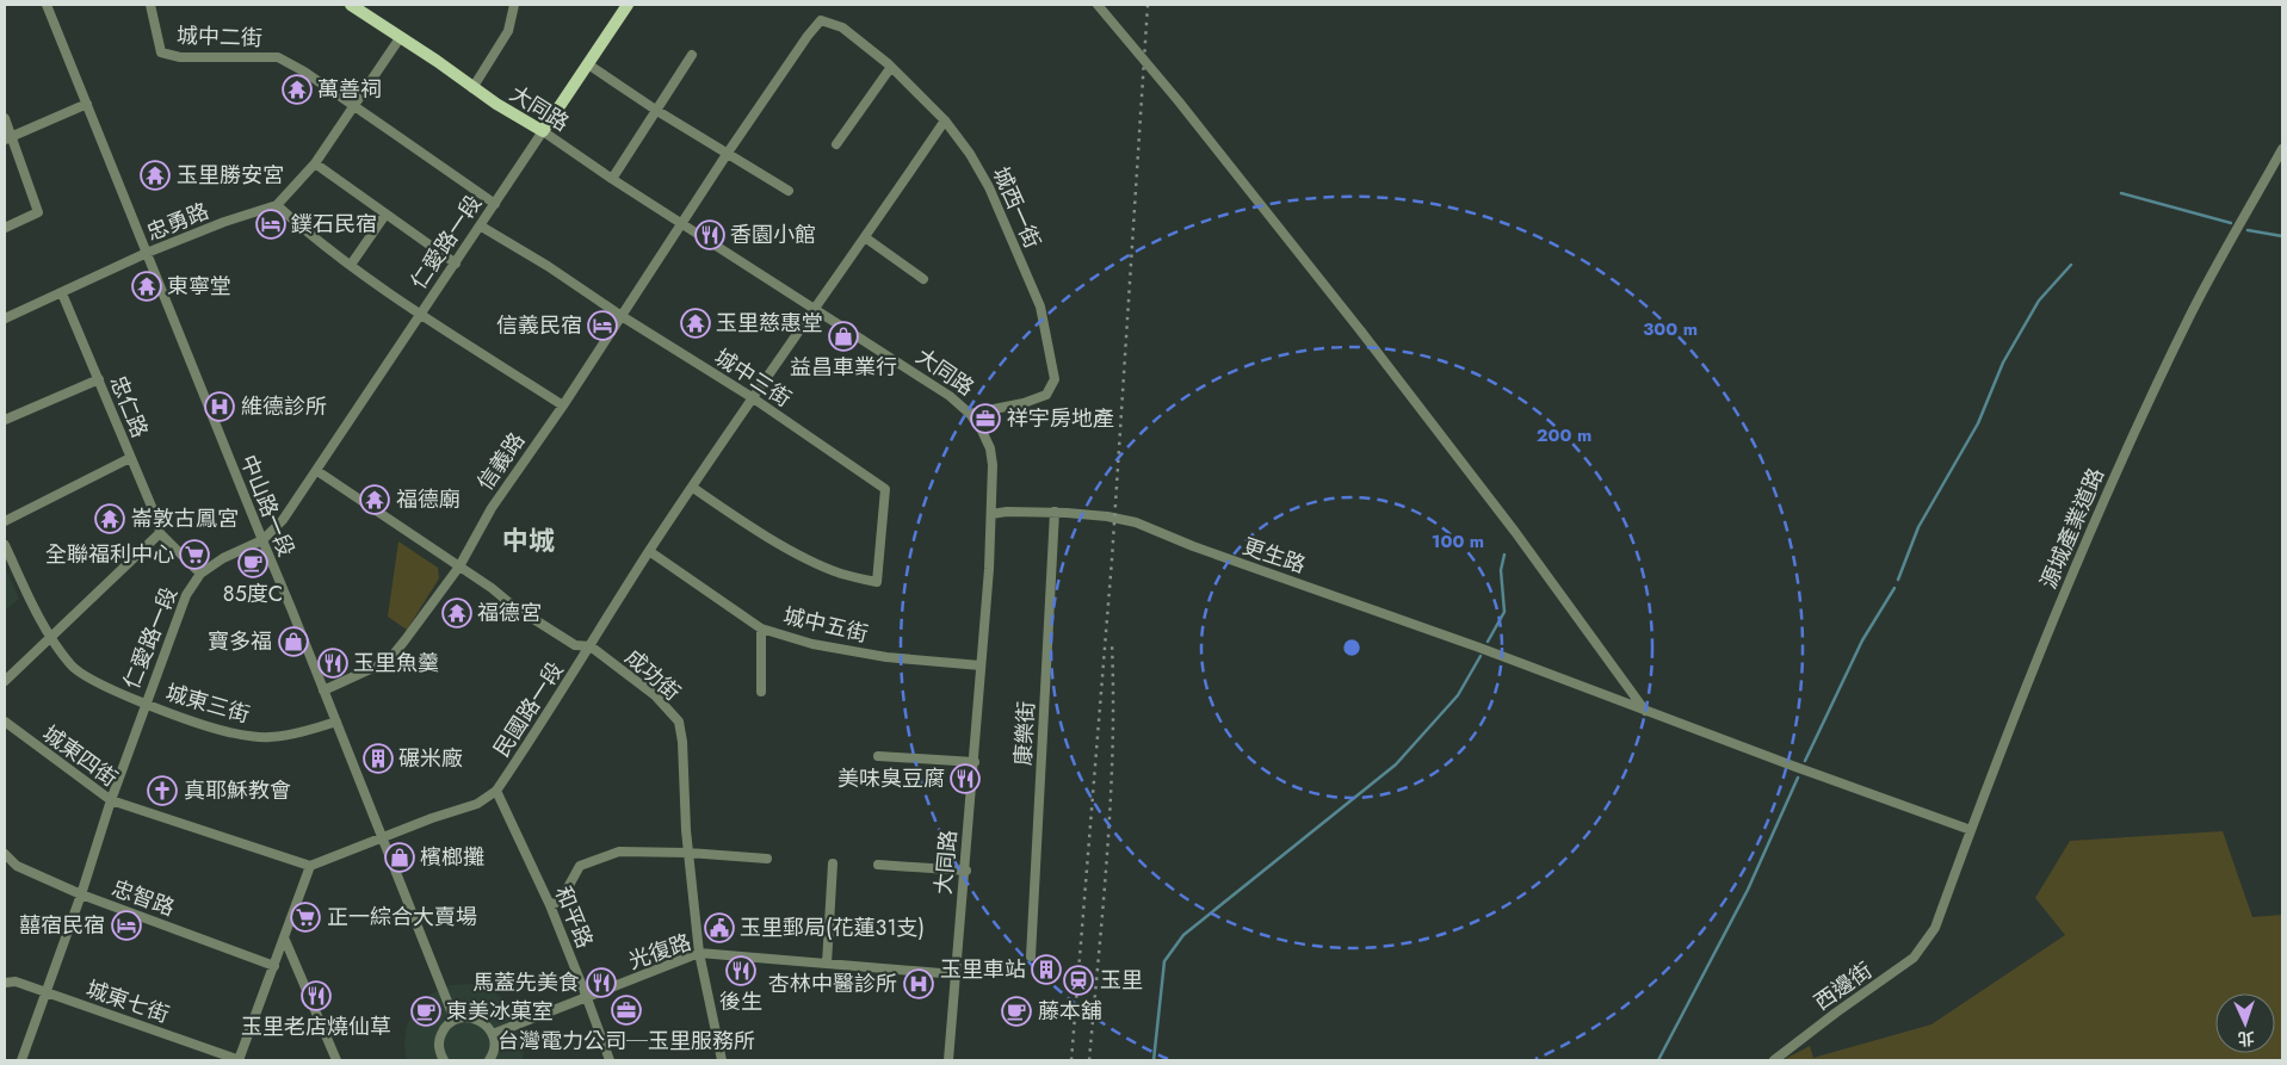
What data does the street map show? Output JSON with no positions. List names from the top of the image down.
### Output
{
  "streets": {
    "main road": ["大同路", "仁愛路一段"],
    "street": [
      "城中二街",
      "城西一街",
      "忠勇路",
      "城中三街",
      "忠仁路",
      "信義路",
      "中山路一段",
      "源城產業道路",
      "更生路",
      "城中五街",
      "成功街",
      "城東三街",
      "民國路一段",
      "康樂街",
      "城東四街",
      "忠智路",
      "和平路",
      "光復路",
      "西邊街",
      "城東七街"
    ]
  },
  "crossings": [
    ["城中二街", "忠勇路"],
    ["城中二街", "仁愛路一段"],
    ["大同路", "城西一街"],
    ["大同路", "忠勇路"],
    ["大同路", "仁愛路一段"],
    ["大同路", "信義路"],
    ["大同路", "更生路"],
    ["大同路", "城中五街"],
    ["大同路", "民國路一段"],
    ["大同路", "光復路"],
    ["城西一街", "信義路"],
    ["城西一街", "民國路一段"],
    ["忠勇路", "忠仁路"],
    ["忠勇路", "中山路一段"],
    ["仁愛路一段", "城中三街"],
    ["仁愛路一段", "忠仁路"],
    ["仁愛路一段", "中山路一段"],
    ["仁愛路一段", "成功街"],
    ["仁愛路一段", "城東三街"],
    ["仁愛路一段", "城東四街"],
    ["仁愛路一段", "忠智路"],
    ["仁愛路一段", "城東七街"],
    ["城中三街", "信義路"],
    ["城中三街", "民國路一段"],
    ["信義路", "中山路一段"],
    ["信義路", "成功街"],
    ["中山路一段", "城東三街"],
    ["中山路一段", "民國路一段"],
    ["源城產業道路", "更生路"],
    ["源城產業道路", "西邊街"],
    ["更生路", "康樂街"],
    ["城中五街", "民國路一段"],
    ["成功街", "民國路一段"],
    ["成功街", "光復路"],
    ["民國路一段", "城東四街"],
    ["民國路一段", "和平路"],
    ["和平路", "光復路"]
  ],
  "districts": ["中城"],
  "places": {
    "temple": [
      "萬善祠",
      "玉里勝安宮",
      "東寧堂",
      "玉里慈惠堂",
      "福德廟",
      "崙敦古鳳宮",
      "福德宮"
    ],
    "hotel": ["鏷石民宿", "信義民宿", "囍宿民宿"],
    "restaurant": [
      "香園小館",
      "玉里魚羹",
      "美味臭豆腐",
      "後生",
      "馬蓋先美食",
      "玉里老店燒仙草"
    ],
    "shop": ["益昌車業行", "寶多福", "檳榔攤"],
    "hospital": ["維德診所", "杏林中醫診所"],
    "office": ["祥宇房地產", "台灣電力公司─玉里服務所"],
    "supermarket": ["全聯福利中心", "正一綜合大賣場"],
    "cafe": ["85度C", "東美冰菓室", "藤本舖"],
    "building": ["碾米廠", "玉里車站"],
    "church": ["真耶穌教會"],
    "public building": ["玉里郵局(花蓮31支)"],
    "station": ["玉里"]
  },
  "north": "bottom",
  "rings": ["300 m", "200 m", "100 m"]
}
